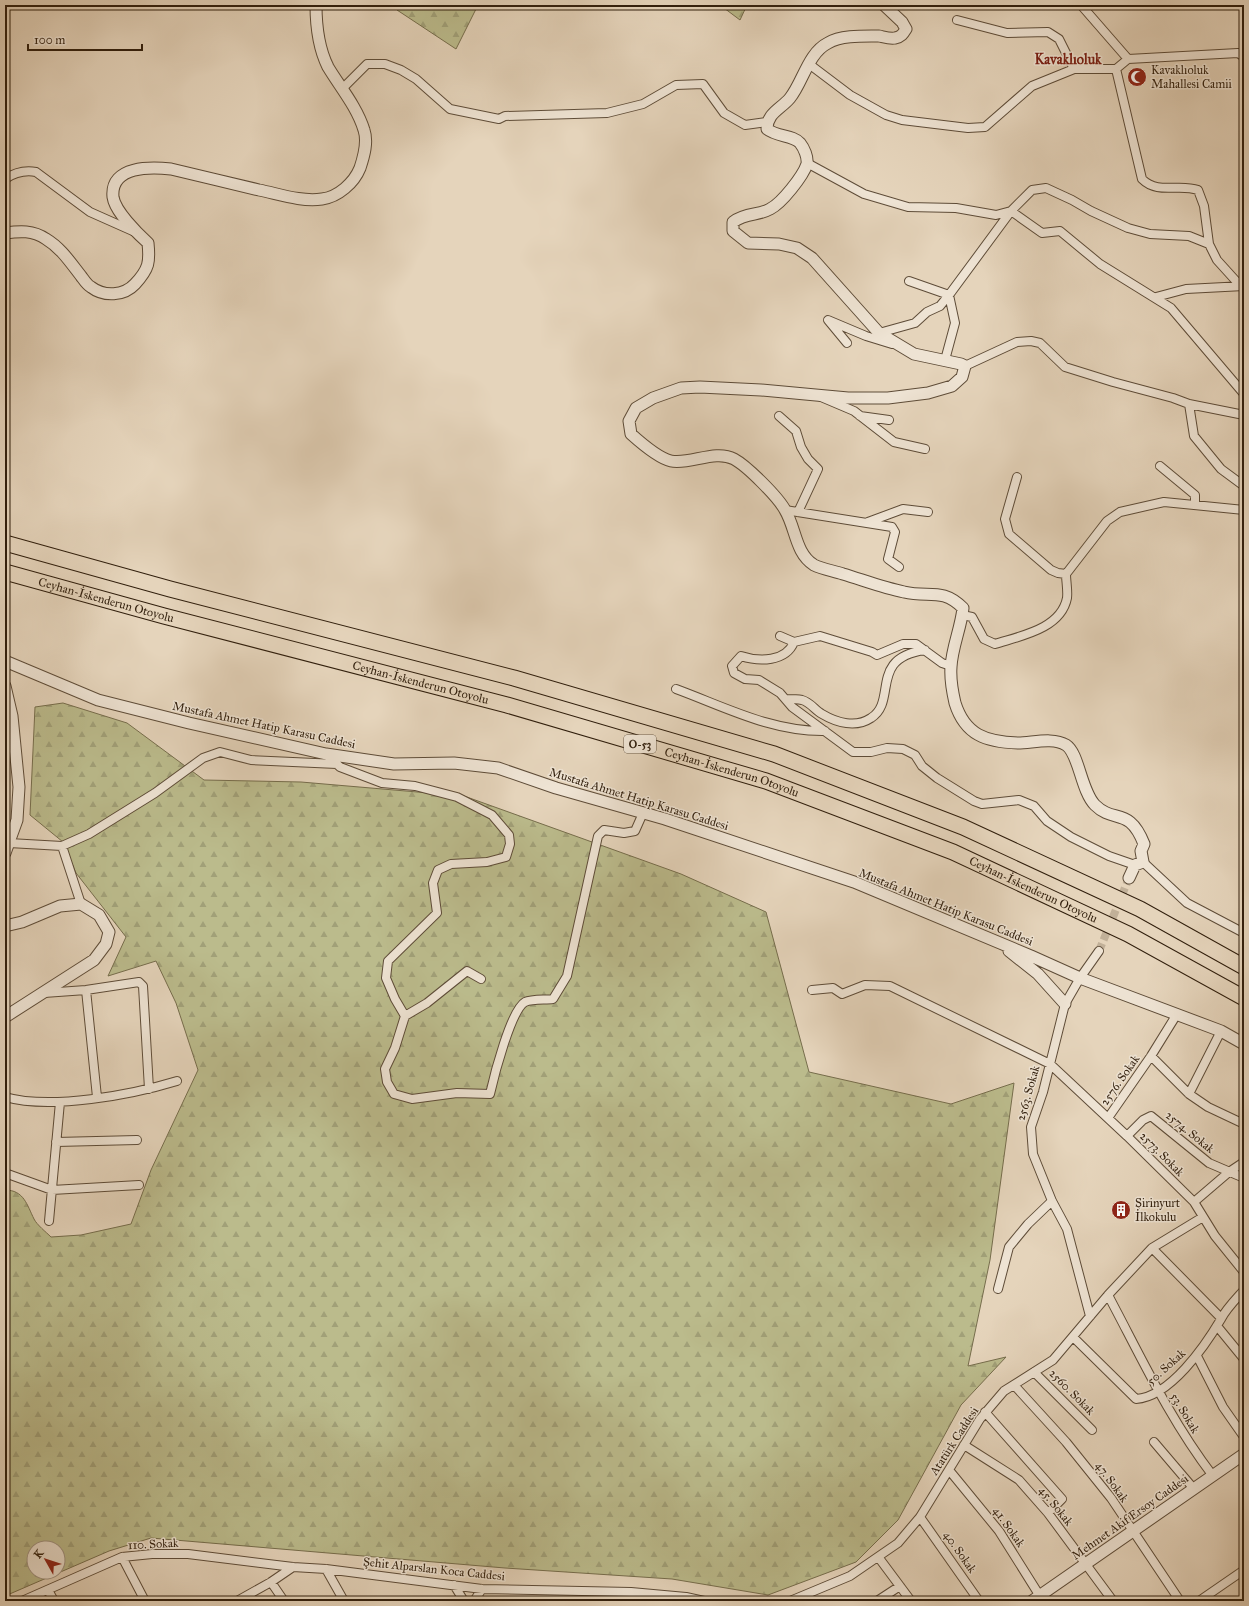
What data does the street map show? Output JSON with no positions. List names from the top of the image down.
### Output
{
  "streets": {
    "highway": ["Ceyhan-İskenderun Otoyolu", "O-53"],
    "street": [
      "Mustafa Ahmet Hatip Karasu Caddesi",
      "2576. Sokak",
      "2563. Sokak",
      "2574. Sokak",
      "2573. Sokak",
      "50. Sokak",
      "2560. Sokak",
      "53. Sokak",
      "Atatürk Caddesi",
      "47. Sokak",
      "45. Sokak",
      "Mehmet Akif Ersoy Caddesi",
      "41. Sokak",
      "110. Sokak",
      "40. Sokak",
      "Şehit Alparslan Koca Caddesi"
    ]
  },
  "crossings": [
    ["Mustafa Ahmet Hatip Karasu Caddesi", "2576. Sokak"],
    ["Mustafa Ahmet Hatip Karasu Caddesi", "2563. Sokak"],
    ["2576. Sokak", "2573. Sokak"],
    ["2563. Sokak", "2573. Sokak"],
    ["2563. Sokak", "Atatürk Caddesi"],
    ["2574. Sokak", "2573. Sokak"],
    ["2573. Sokak", "Atatürk Caddesi"],
    ["50. Sokak", "53. Sokak"],
    ["50. Sokak", "Atatürk Caddesi"],
    ["2560. Sokak", "Atatürk Caddesi"],
    ["53. Sokak", "Atatürk Caddesi"],
    ["53. Sokak", "Mehmet Akif Ersoy Caddesi"],
    ["Atatürk Caddesi", "47. Sokak"],
    ["Atatürk Caddesi", "45. Sokak"],
    ["Atatürk Caddesi", "41. Sokak"],
    ["Atatürk Caddesi", "40. Sokak"],
    ["47. Sokak", "Mehmet Akif Ersoy Caddesi"],
    ["45. Sokak", "Mehmet Akif Ersoy Caddesi"],
    ["Mehmet Akif Ersoy Caddesi", "41. Sokak"],
    ["110. Sokak", "Şehit Alparslan Koca Caddesi"]
  ],
  "districts": ["Kavaklıoluk"],
  "places": {
    "mosque": ["Kavaklıoluk Mahallesi Camii"],
    "building": ["Şirinyurt İlkokulu"]
  },
  "scale_bar": "100 m",
  "north": "top left"
}
